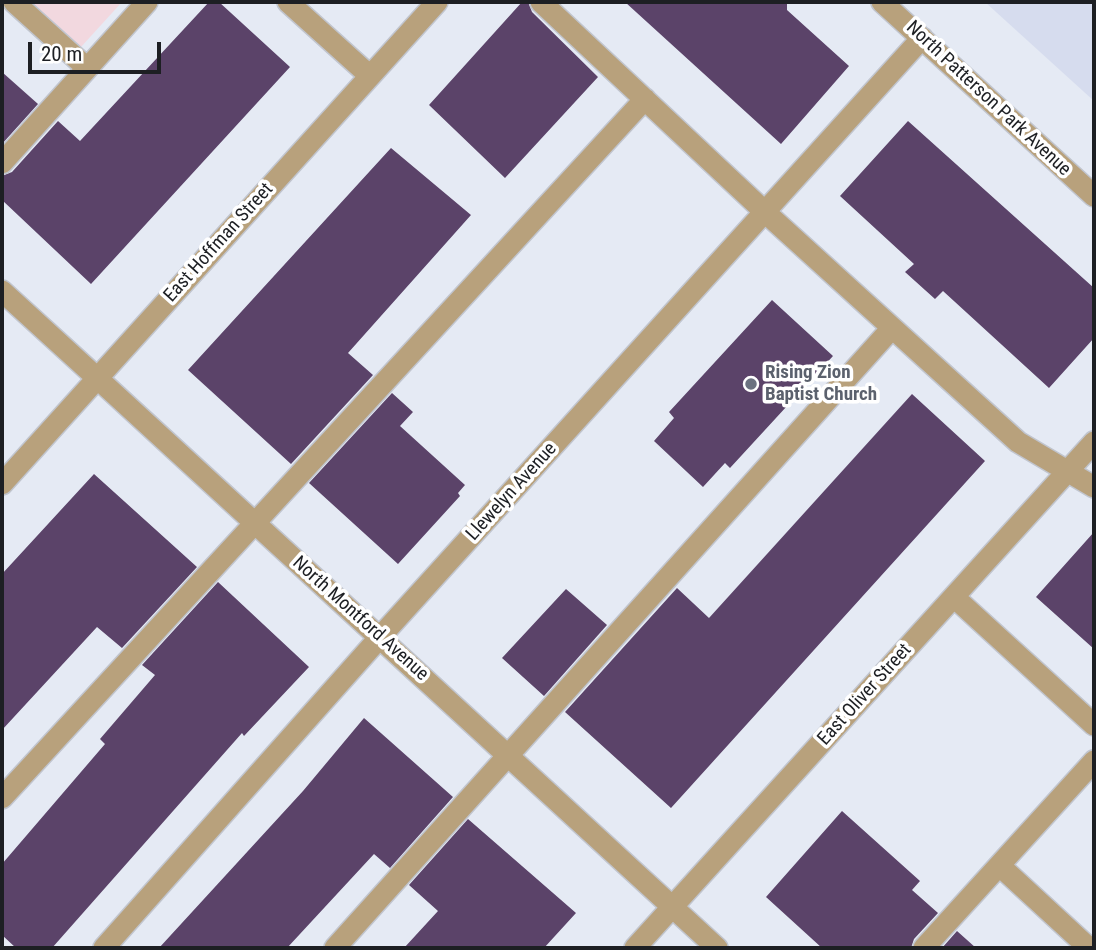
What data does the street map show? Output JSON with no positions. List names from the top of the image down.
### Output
{
  "streets": {
    "street": [
      "North Patterson Park Avenue",
      "East Hoffman Street",
      "Llewelyn Avenue",
      "North Montford Avenue",
      "East Oliver Street"
    ]
  },
  "crossings": [
    ["North Patterson Park Avenue", "Llewelyn Avenue"],
    ["East Hoffman Street", "North Montford Avenue"],
    ["Llewelyn Avenue", "North Montford Avenue"],
    ["North Montford Avenue", "East Oliver Street"]
  ],
  "places": ["Rising Zion Baptist Church"],
  "scale_bar": "20 m"
}
